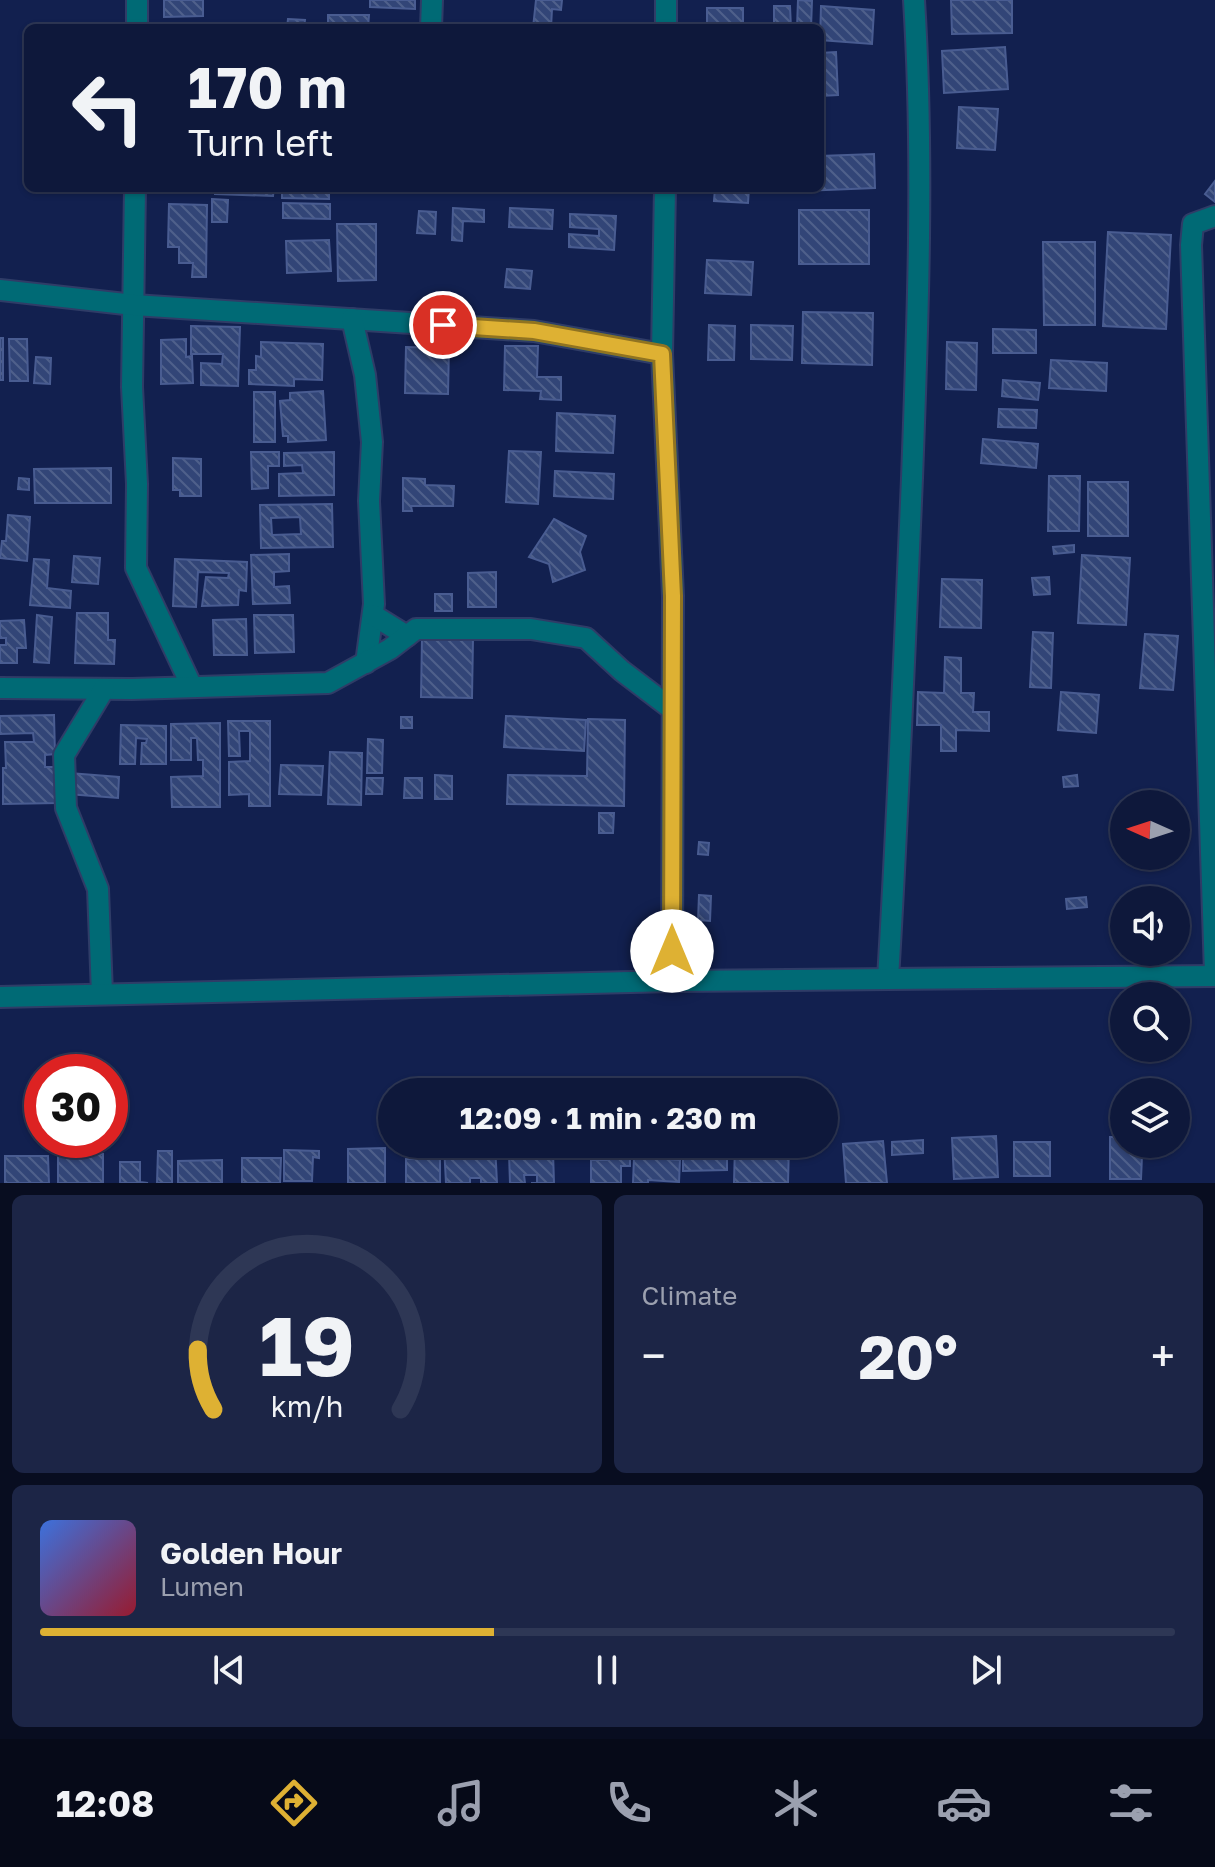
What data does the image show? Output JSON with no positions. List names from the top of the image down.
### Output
{
  "north": "left",
  "page": {
    "turn": ["170 m", "Turn left"],
    "limit": "30",
    "trip": "12:09 · 1 min · 230 m",
    "tile": "Climate",
    "heat": ["−", "20°", "+"],
    "song": ["Golden Hour", "Lumen"],
    "tabs": "12:08",
    "gauge": ["19", "km/h"]
  }
}
